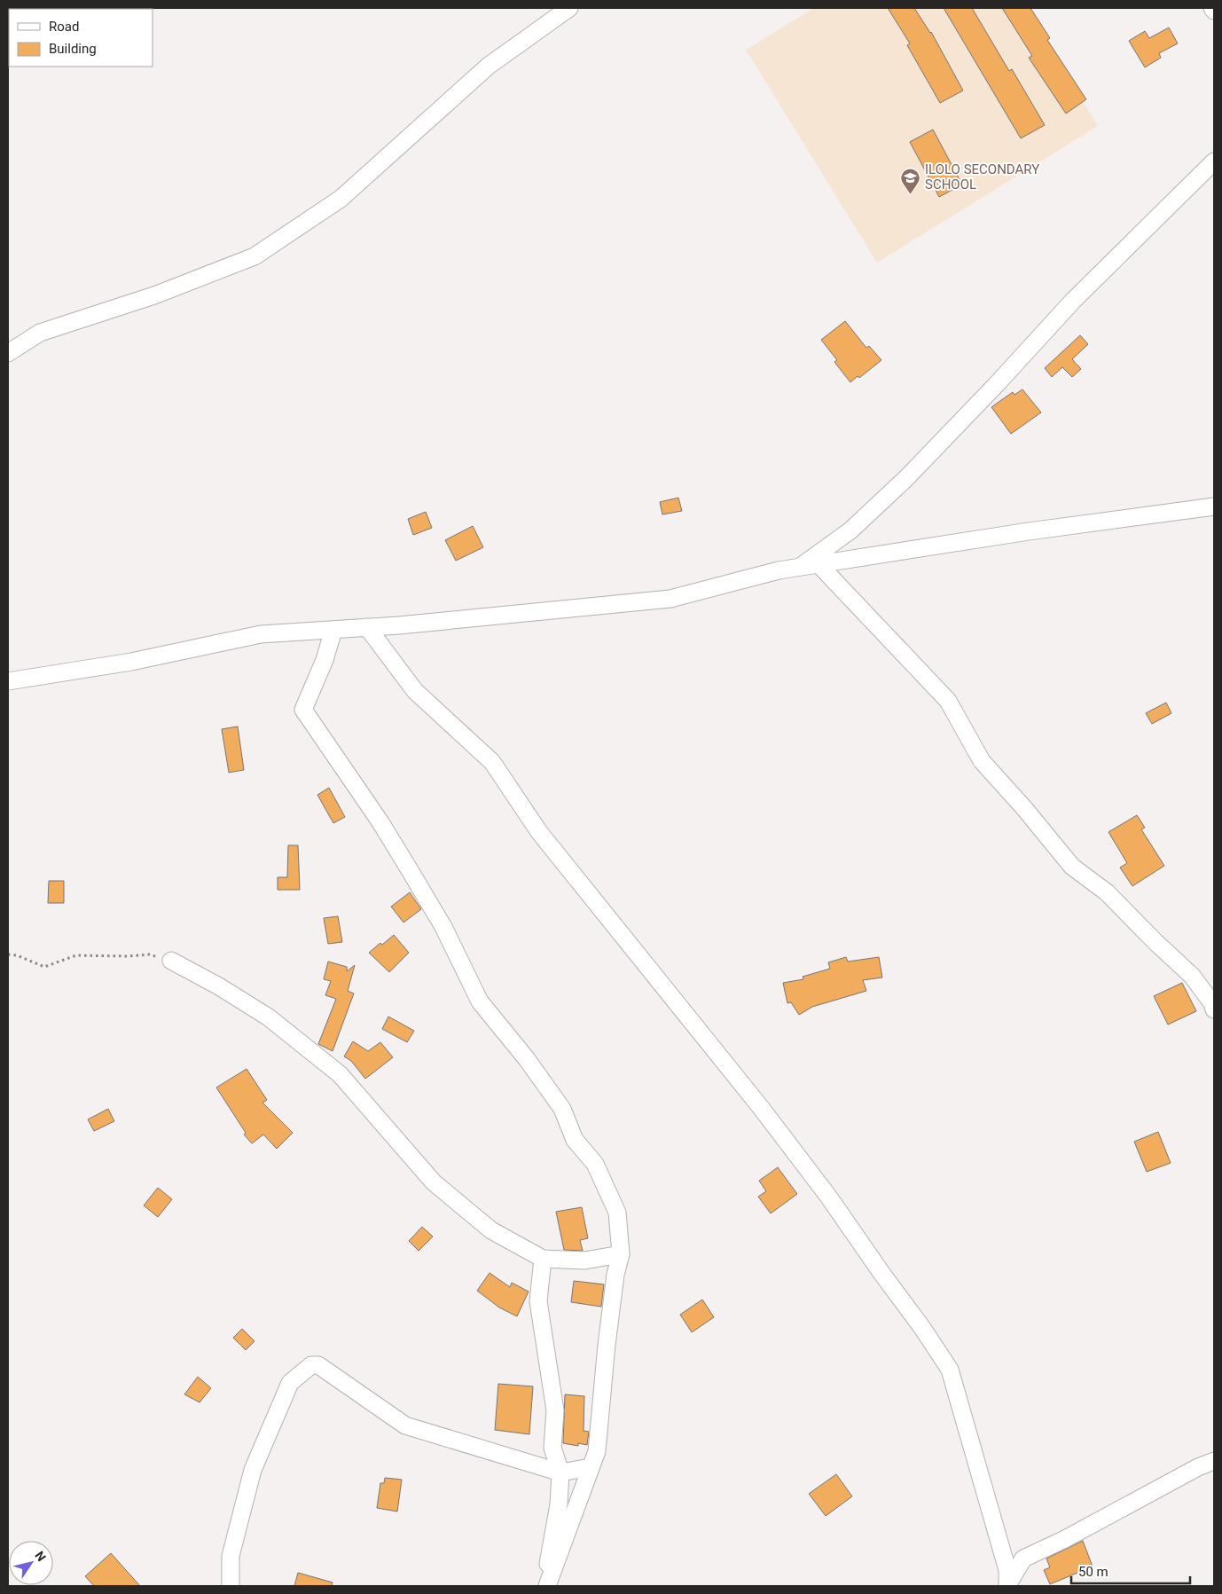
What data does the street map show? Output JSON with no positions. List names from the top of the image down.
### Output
{
  "places": {
    "school or university": ["ILOLO SECONDARY SCHOOL"]
  },
  "legend": ["Road", "Building"],
  "scale_bar": "50 m",
  "north": "top right"
}
